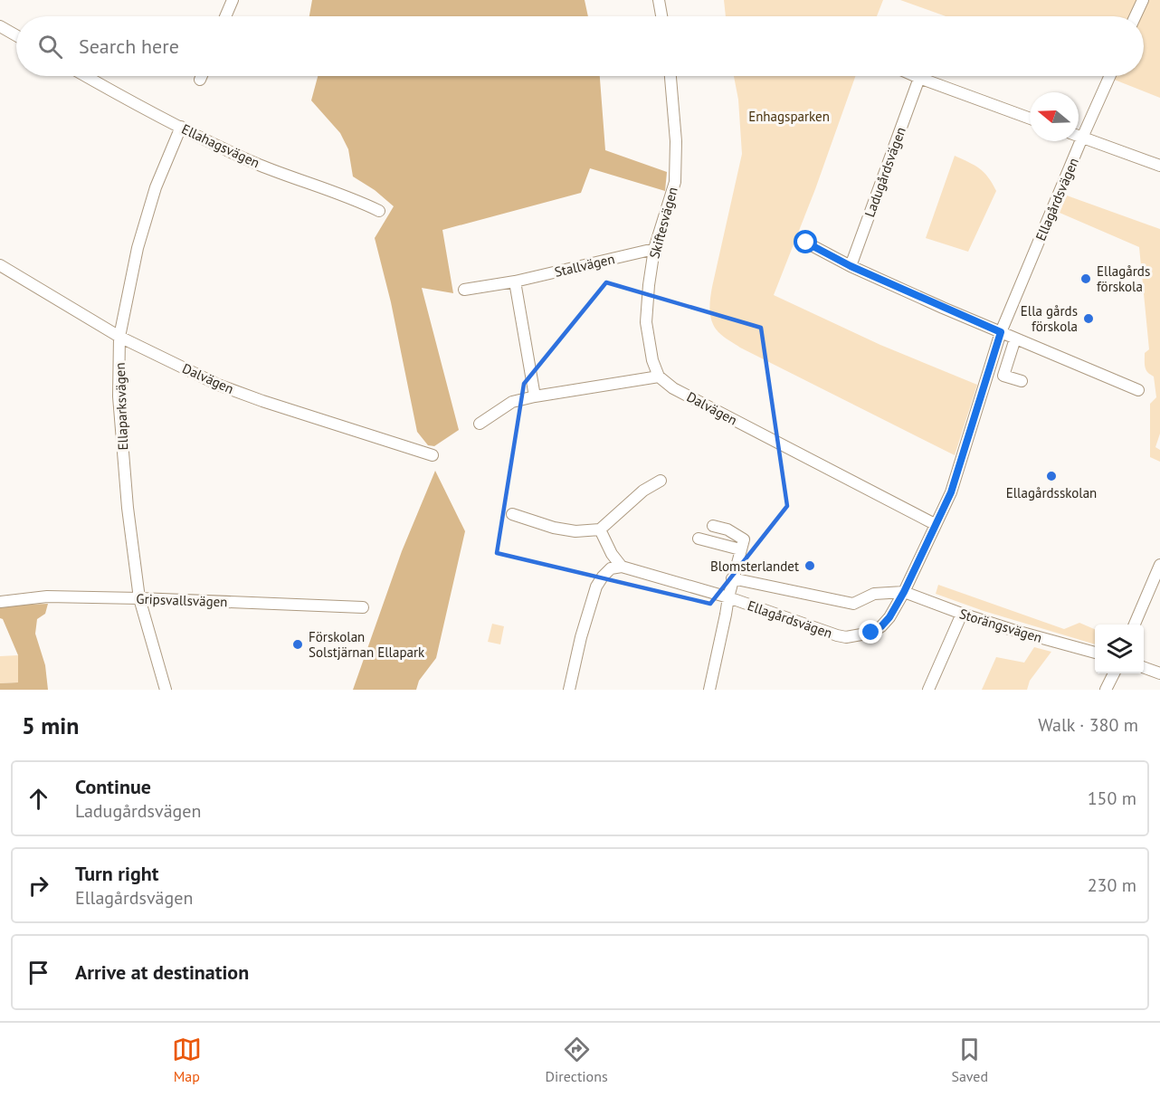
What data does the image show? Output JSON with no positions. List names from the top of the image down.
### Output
{
  "streets": {
    "street": [
      "Ellahagsvägen",
      "Ladugårdsvägen",
      "Ellagårdsvägen",
      "Skiftesvägen",
      "Stallvägen",
      "Dalvägen",
      "Ellaparksvägen",
      "Gripsvallsvägen",
      "Storängsvägen"
    ]
  },
  "crossings": [
    ["Ellahagsvägen", "Ellaparksvägen"],
    ["Ellagårdsvägen", "Dalvägen"],
    ["Ellagårdsvägen", "Storängsvägen"],
    ["Skiftesvägen", "Stallvägen"],
    ["Skiftesvägen", "Dalvägen"],
    ["Dalvägen", "Ellaparksvägen"],
    ["Ellaparksvägen", "Gripsvallsvägen"]
  ],
  "parks": ["Enhagsparken"],
  "places": [
    "Ellagårds förskola",
    "Ella gårds förskola",
    "Ellagårdsskolan",
    "Blomsterlandet",
    "Förskolan Solstjärnan Ellapark"
  ],
  "north": "left",
  "page": {
    "search": "Search here",
    "heading": ["5 min", "Walk · 380 m"],
    "list": [
      ["Continue", "Ladugårdsvägen", "150 m"],
      ["Turn right", "Ellagårdsvägen", "230 m"],
      "Arrive at destination"
    ],
    "nav": ["Map", "Directions", "Saved"]
  }
}
